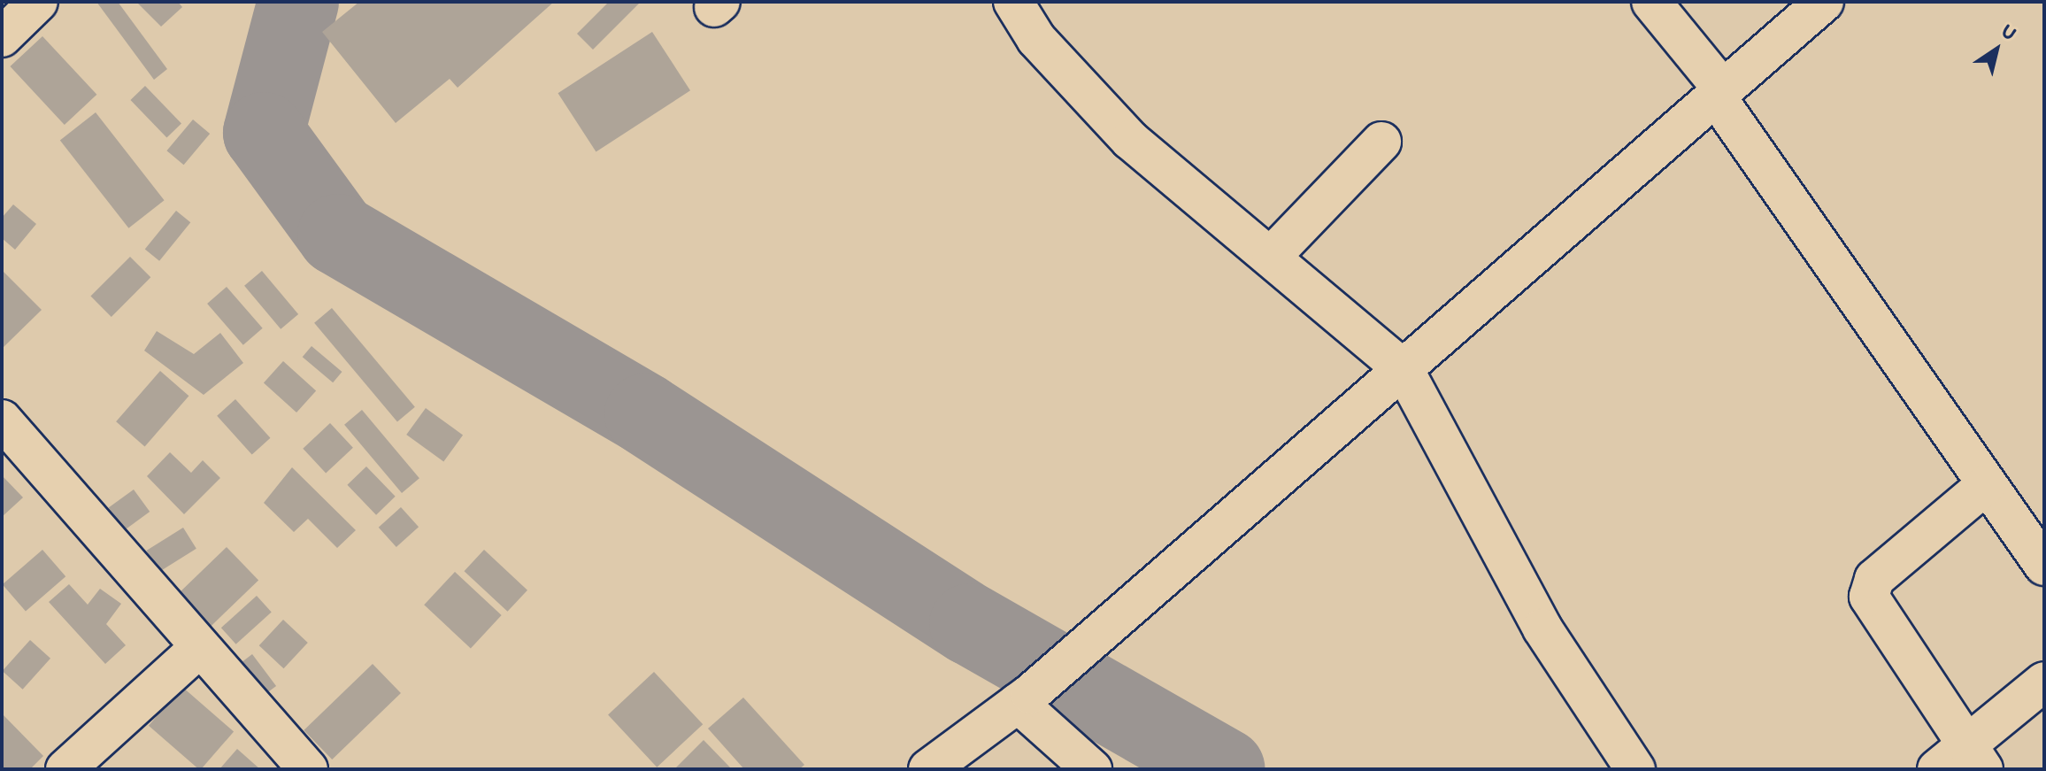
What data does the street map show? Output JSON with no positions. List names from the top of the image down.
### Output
{
  "north": "top right"
}
